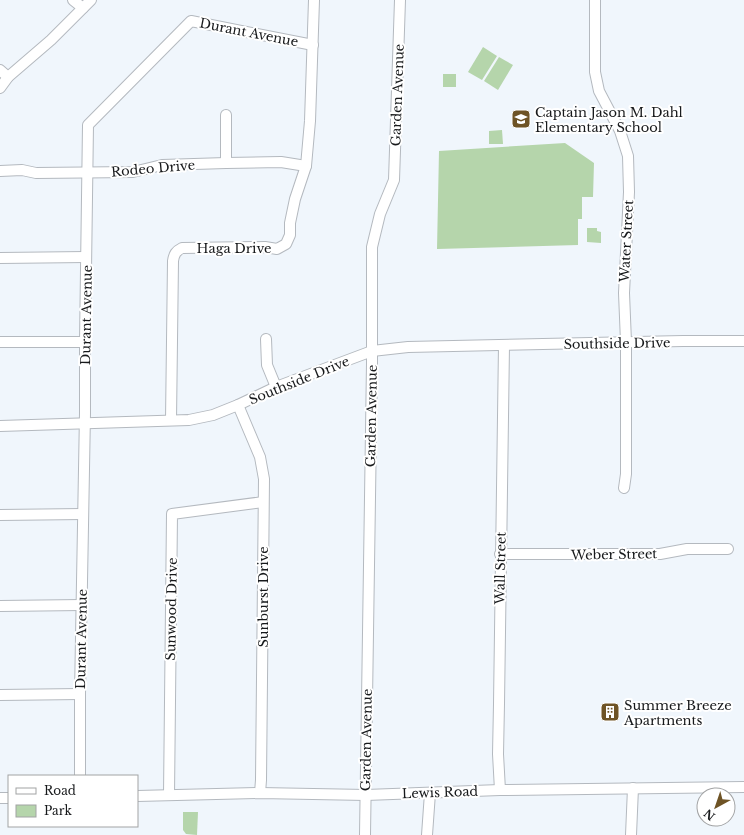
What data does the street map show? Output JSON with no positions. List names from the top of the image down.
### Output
{
  "streets": {
    "street": [
      "Durant Avenue",
      "Garden Avenue",
      "Rodeo Drive",
      "Water Street",
      "Haga Drive",
      "Southside Drive",
      "Weber Street",
      "Wall Street",
      "Sunburst Drive",
      "Sunwood Drive",
      "Lewis Road"
    ]
  },
  "crossings": [
    ["Durant Avenue", "Rodeo Drive"],
    ["Durant Avenue", "Haga Drive"],
    ["Durant Avenue", "Southside Drive"],
    ["Garden Avenue", "Southside Drive"],
    ["Garden Avenue", "Lewis Road"],
    ["Rodeo Drive", "Haga Drive"],
    ["Water Street", "Southside Drive"],
    ["Haga Drive", "Southside Drive"],
    ["Southside Drive", "Wall Street"],
    ["Southside Drive", "Sunburst Drive"],
    ["Weber Street", "Wall Street"],
    ["Wall Street", "Lewis Road"],
    ["Sunburst Drive", "Sunwood Drive"],
    ["Sunburst Drive", "Lewis Road"],
    ["Sunwood Drive", "Lewis Road"]
  ],
  "places": {
    "school or university": ["Captain Jason M. Dahl Elementary School"],
    "building": ["Summer Breeze Apartments"]
  },
  "legend": ["Road", "Park"],
  "north": "bottom left"
}
